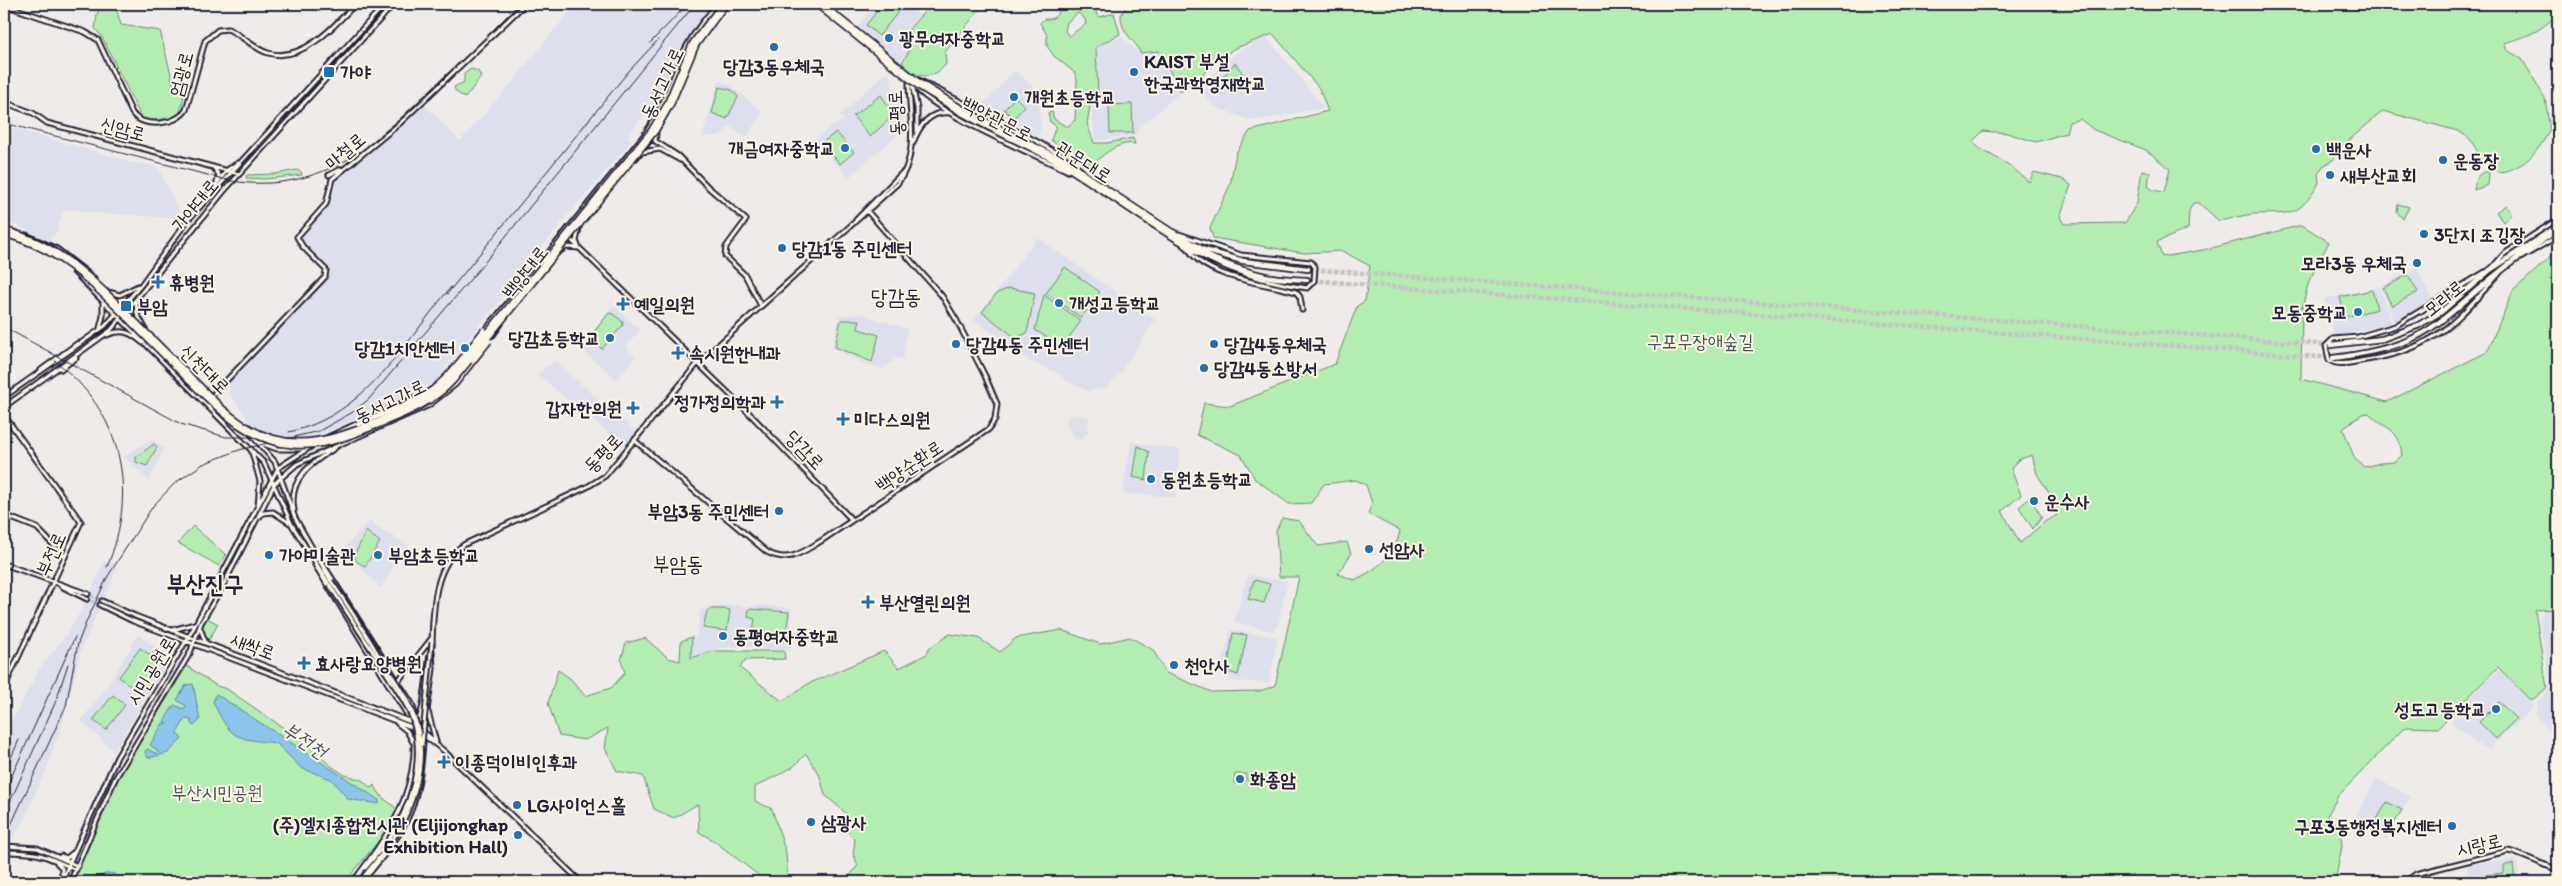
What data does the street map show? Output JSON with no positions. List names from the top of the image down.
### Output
{
  "streets": {
    "highway": ["동서고가로", "관문대로", "모라로"],
    "main road": [
      "엄광로",
      "동평로",
      "백양관문로",
      "신암로",
      "마철로",
      "가야대로",
      "백양대로",
      "신천대로",
      "당감로",
      "백양순환로",
      "부전로",
      "새싹로",
      "시민공원로",
      "시랑로"
    ]
  },
  "crossings": [
    ["동서고가로", "백양대로"],
    ["동서고가로", "신천대로"],
    ["동평로", "백양관문로"],
    ["동평로", "당감로"],
    ["동평로", "백양순환로"],
    ["동평로", "새싹로"],
    ["백양관문로", "관문대로"],
    ["신암로", "가야대로"],
    ["마철로", "신천대로"],
    ["가야대로", "신천대로"],
    ["백양대로", "신천대로"],
    ["백양대로", "당감로"],
    ["백양대로", "시민공원로"],
    ["신천대로", "시민공원로"],
    ["당감로", "백양순환로"],
    ["새싹로", "시민공원로"]
  ],
  "districts": ["당감동", "부암동", "부산진구"],
  "water": ["부전천"],
  "parks": ["구포무장애숲길", "부산시민공원"],
  "places": {
    "other": [
      "광무여자중학교",
      "당감3동우체국",
      "KAIST 부설 한국과학영재학교",
      "개원초등학교",
      "개금여자중학교",
      "백운사",
      "운동장",
      "새부산교회",
      "3단지 조깅장",
      "당감1동 주민센터",
      "모라3동 우체국",
      "개성고등학교",
      "모동중학교",
      "당감초등학교",
      "당감4동 주민센터",
      "당감4동우체국",
      "당감1치안센터",
      "당감4동소방서",
      "동원초등학교",
      "운수사",
      "부암3동 주민센터",
      "선암사",
      "가야미술관",
      "부암초등학교",
      "동평여자중학교",
      "천안사",
      "성도고등학교",
      "화종암",
      "LG사이언스홀",
      "삼광사",
      "구포3동행정복지센터",
      "(주)엘지종합전시관 (Eljijonghap Exhibition Hall)"
    ],
    "transit": ["가야", "부암"],
    "health": [
      "휴병원",
      "예일의원",
      "속시원한내과",
      "정가정의학과",
      "갑자한의원",
      "미다스의원",
      "부산열린의원",
      "효사랑요양병원",
      "이종덕이비인후과"
    ]
  }
}
